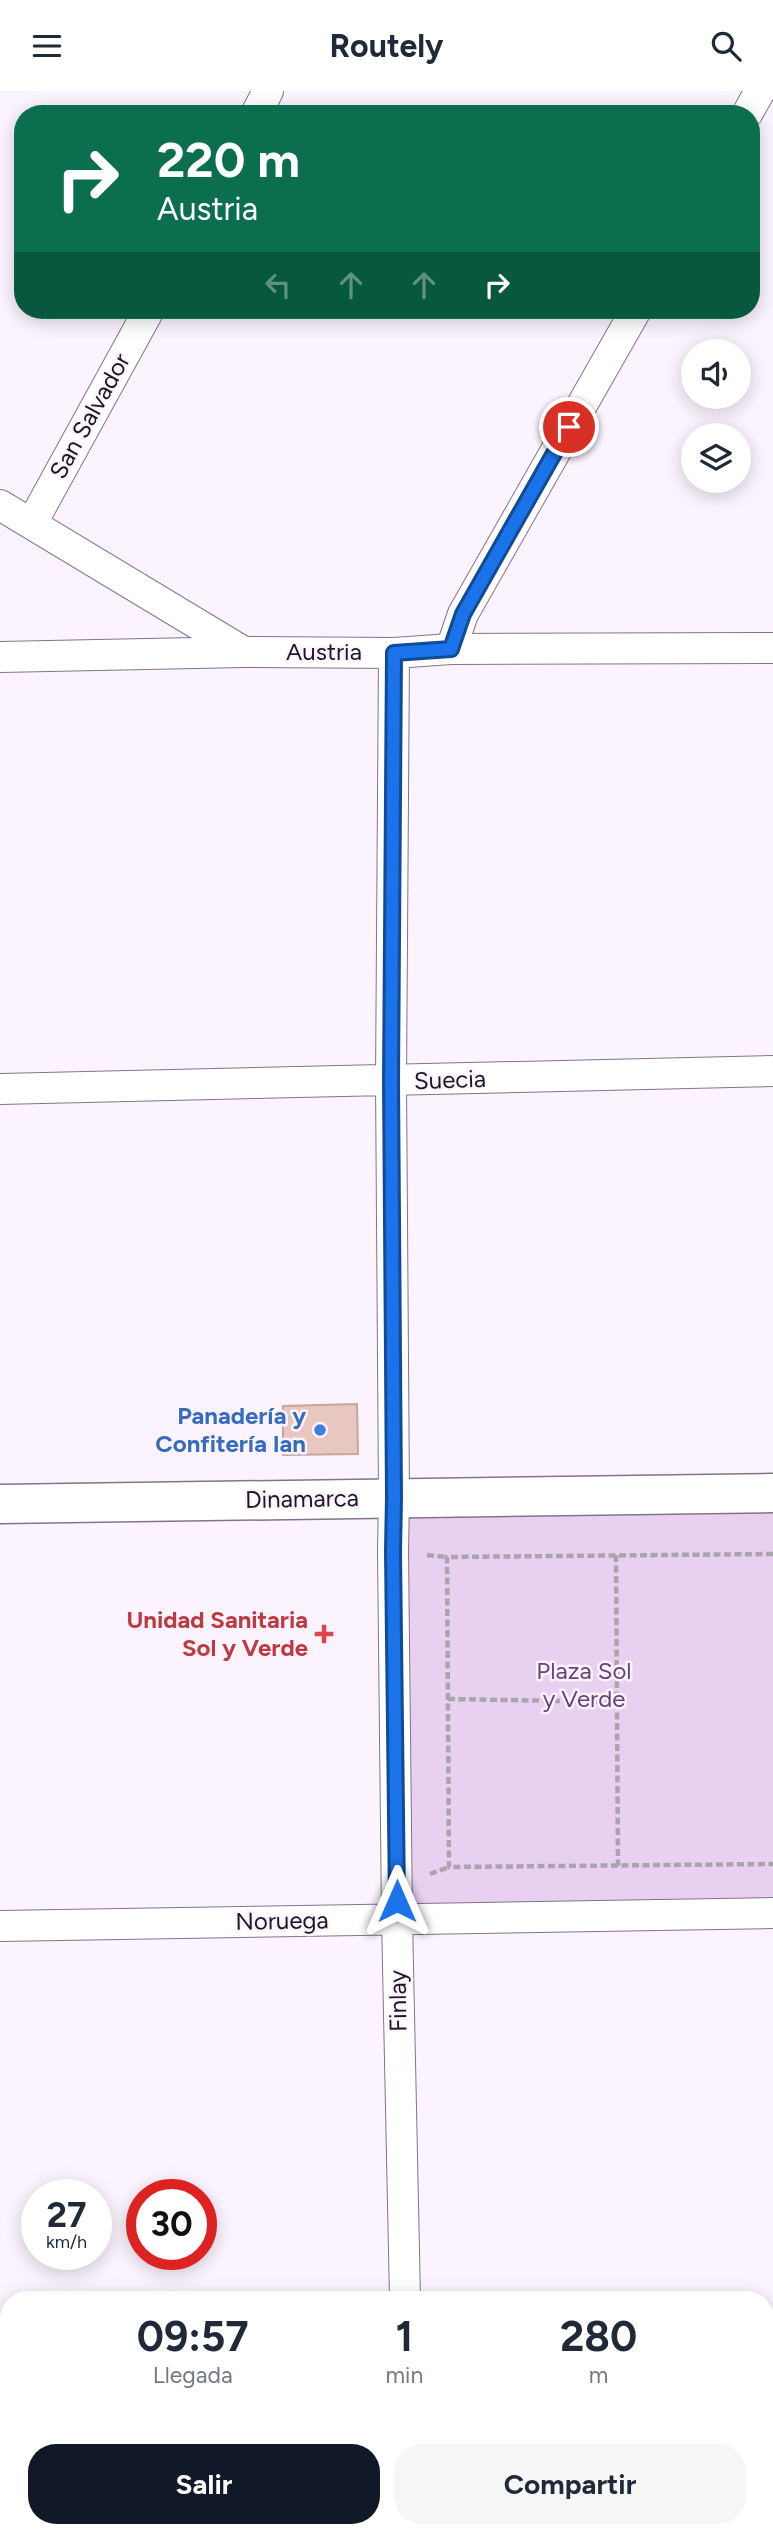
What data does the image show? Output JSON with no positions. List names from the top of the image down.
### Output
{
  "streets": {
    "street": [
      "San Salvador",
      "Austria",
      "Suecia",
      "Dinamarca",
      "Noruega",
      "Finlay"
    ]
  },
  "crossings": [
    ["Austria", "Finlay"],
    ["Suecia", "Finlay"],
    ["Dinamarca", "Finlay"],
    ["Noruega", "Finlay"]
  ],
  "parks": ["Plaza Sol y Verde"],
  "places": {
    "other": ["Panadería y Confitería Ian"],
    "health": ["Unidad Sanitaria Sol y Verde"]
  },
  "page": {
    "header": "Routely",
    "turn": ["220 m", "Austria"],
    "speed": "27 km/h",
    "limit": "30",
    "eta": [
      "09:57",
      "Llegada",
      "1",
      "min",
      "280",
      "m"
    ],
    "buttons": ["Salir", "Compartir"]
  }
}
